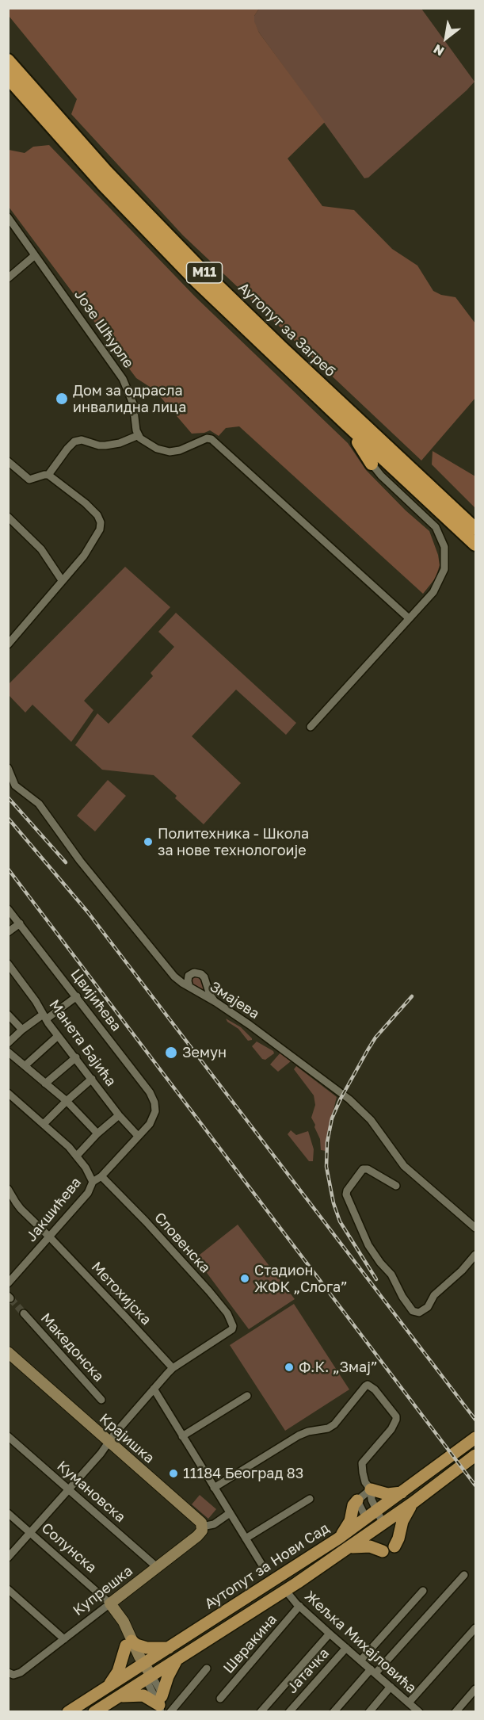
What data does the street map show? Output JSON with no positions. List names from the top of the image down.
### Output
{
  "streets": {
    "highway": ["M11", "Аутопут за Загреб"],
    "main road": [
      "Крајишка",
      "Солунска",
      "Аутопут за Нови Сад",
      "Купрешка"
    ],
    "street": [
      "Јозе Шћурле",
      "Цвијићева",
      "Змајева",
      "Манета Бајића",
      "Јакшићева",
      "Словенска",
      "Метохијска",
      "Македонска",
      "Кумановска",
      "Жељка Михајловића",
      "Швракина",
      "Јатачка"
    ]
  },
  "crossings": [
    ["Цвијићева", "Јакшићева"],
    ["Манета Бајића", "Јакшићева"],
    ["Јакшићева", "Словенска"],
    ["Јакшићева", "Метохијска"],
    ["Словенска", "Метохијска"],
    ["Крајишка", "Купрешка"],
    ["Кумановска", "Купрешка"],
    ["Солунска", "Аутопут за Нови Сад"],
    ["Солунска", "Купрешка"],
    ["Аутопут за Нови Сад", "Жељка Михајловића"],
    ["Жељка Михајловића", "Швракина"],
    ["Жељка Михајловића", "Јатачка"]
  ],
  "places": [
    "Дом за одрасла инвалидна лица",
    "Политехника - Школа за нове технологоије",
    "Земун",
    "Стадион ЖФК „Слога”",
    "Ф.К. „Змај”",
    "11184 Београд 83"
  ],
  "north": "bottom left"
}
